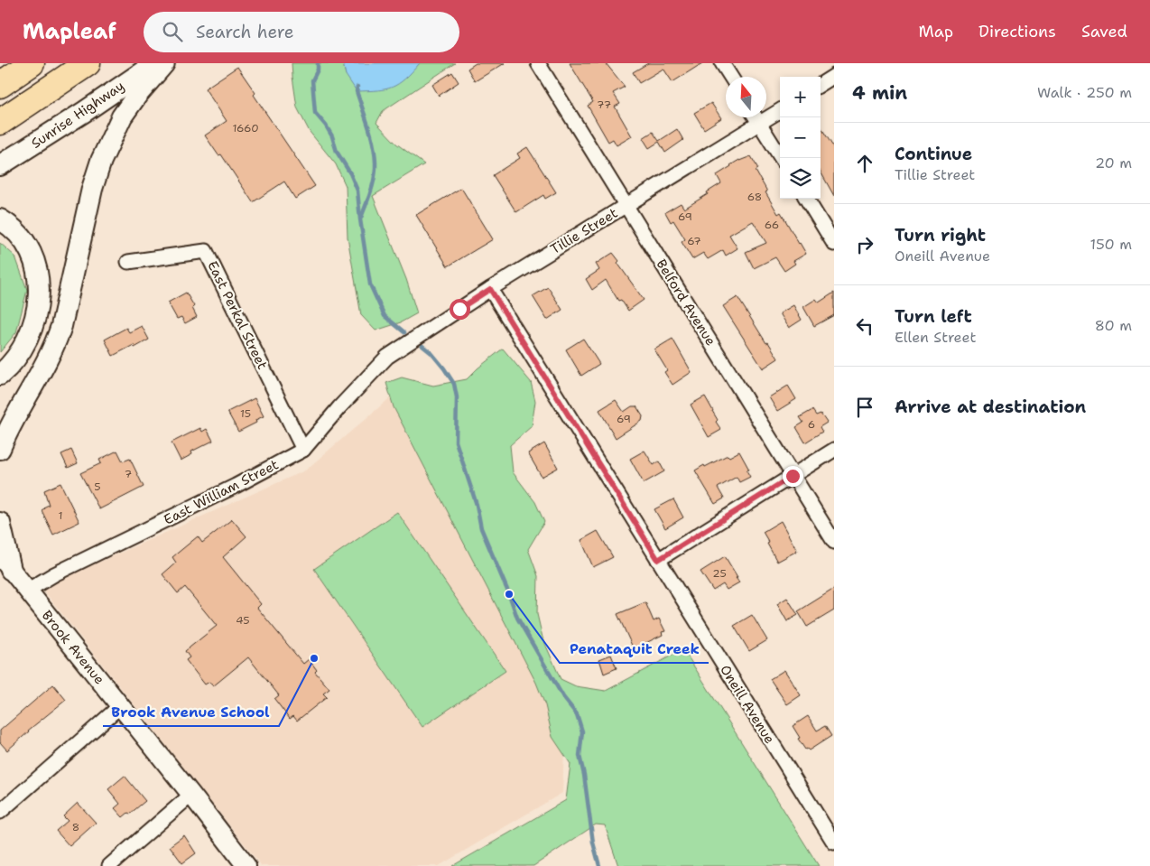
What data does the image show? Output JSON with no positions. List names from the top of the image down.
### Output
{
  "streets": {
    "main road": ["Sunrise Highway"],
    "street": [
      "Tillie Street",
      "Belford Avenue",
      "East Perkal Street",
      "East William Street",
      "Brook Avenue",
      "Oneill Avenue"
    ]
  },
  "crossings": [
    ["Tillie Street", "Belford Avenue"],
    ["Tillie Street", "East William Street"],
    ["Tillie Street", "Oneill Avenue"],
    ["East Perkal Street", "East William Street"],
    ["East William Street", "Brook Avenue"]
  ],
  "places": ["Penataquit Creek", "Brook Avenue School"],
  "house_numbers": [
    "77",
    "1660",
    "68",
    "69",
    "66",
    "67",
    "15",
    "69",
    "6",
    "7",
    "5",
    "1",
    "25",
    "45",
    "8"
  ],
  "north": "top",
  "page": {
    "header": "Mapleaf",
    "search": "Search here",
    "nav": ["Map", "Directions", "Saved"],
    "heading": ["4 min", "Walk · 250 m"],
    "map_buttons": ["+", "−"],
    "list": [
      ["Continue", "Tillie Street", "20 m"],
      ["Turn right", "Oneill Avenue", "150 m"],
      ["Turn left", "Ellen Street", "80 m"],
      "Arrive at destination"
    ]
  }
}
